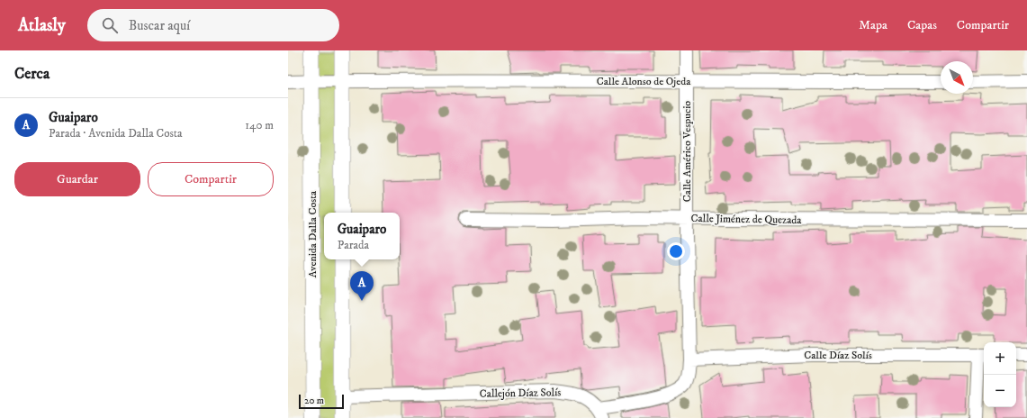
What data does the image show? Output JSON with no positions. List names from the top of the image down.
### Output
{
  "streets": {
    "street": [
      "Calle Alonso de Ojeda",
      "Calle Américo Vespucio",
      "Calle Jiménez de Quezada",
      "Avenida Dalla Costa",
      "Calle Díaz Solís",
      "Callejón Díaz Solís"
    ]
  },
  "crossings": [
    ["Calle Alonso de Ojeda", "Calle Américo Vespucio"],
    ["Calle Alonso de Ojeda", "Avenida Dalla Costa"],
    ["Calle Américo Vespucio", "Calle Jiménez de Quezada"],
    ["Calle Américo Vespucio", "Calle Díaz Solís"],
    ["Calle Américo Vespucio", "Callejón Díaz Solís"],
    ["Calle Díaz Solís", "Callejón Díaz Solís"]
  ],
  "scale_bar": "20 m",
  "north": "bottom right",
  "page": {
    "header": "Atlasly",
    "search": "Buscar aquí",
    "nav": ["Mapa", "Capas", "Compartir"],
    "heading": "Cerca",
    "list": [
      {
        "mark": "A",
        "name": "Guaiparo",
        "note": "Parada · Avenida Dalla Costa",
        "value": "140 m"
      }
    ],
    "buttons": ["Guardar", "Compartir"],
    "popup": ["Guaiparo", "Parada"],
    "pins": "A",
    "map_buttons": ["+", "−"],
    "scale": "20 m"
  }
}
